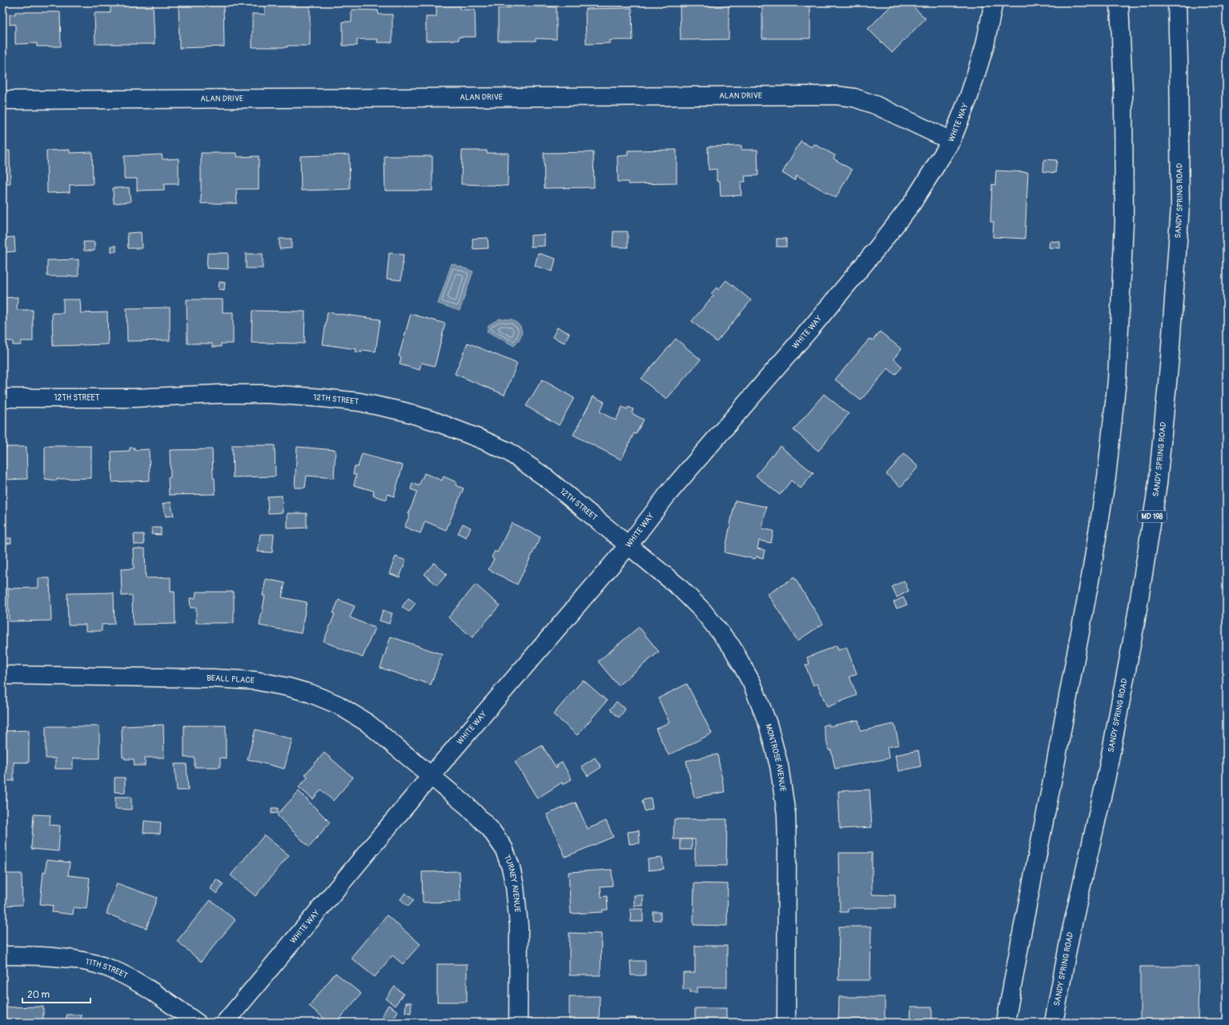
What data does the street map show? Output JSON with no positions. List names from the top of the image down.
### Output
{
  "streets": {
    "street": [
      "ALAN DRIVE",
      "WHITE WAY",
      "SANDY SPRING ROAD",
      "12TH STREET",
      "MD 198",
      "BEALL PLACE",
      "MONTROSE AVENUE",
      "TURNEY AVENUE",
      "11TH STREET"
    ]
  },
  "crossings": [
    ["ALAN DRIVE", "WHITE WAY"],
    ["WHITE WAY", "12TH STREET"],
    ["WHITE WAY", "BEALL PLACE"],
    ["WHITE WAY", "MONTROSE AVENUE"],
    ["WHITE WAY", "TURNEY AVENUE"],
    ["12TH STREET", "MONTROSE AVENUE"],
    ["BEALL PLACE", "TURNEY AVENUE"]
  ],
  "scale_bar": "20 m"
}
